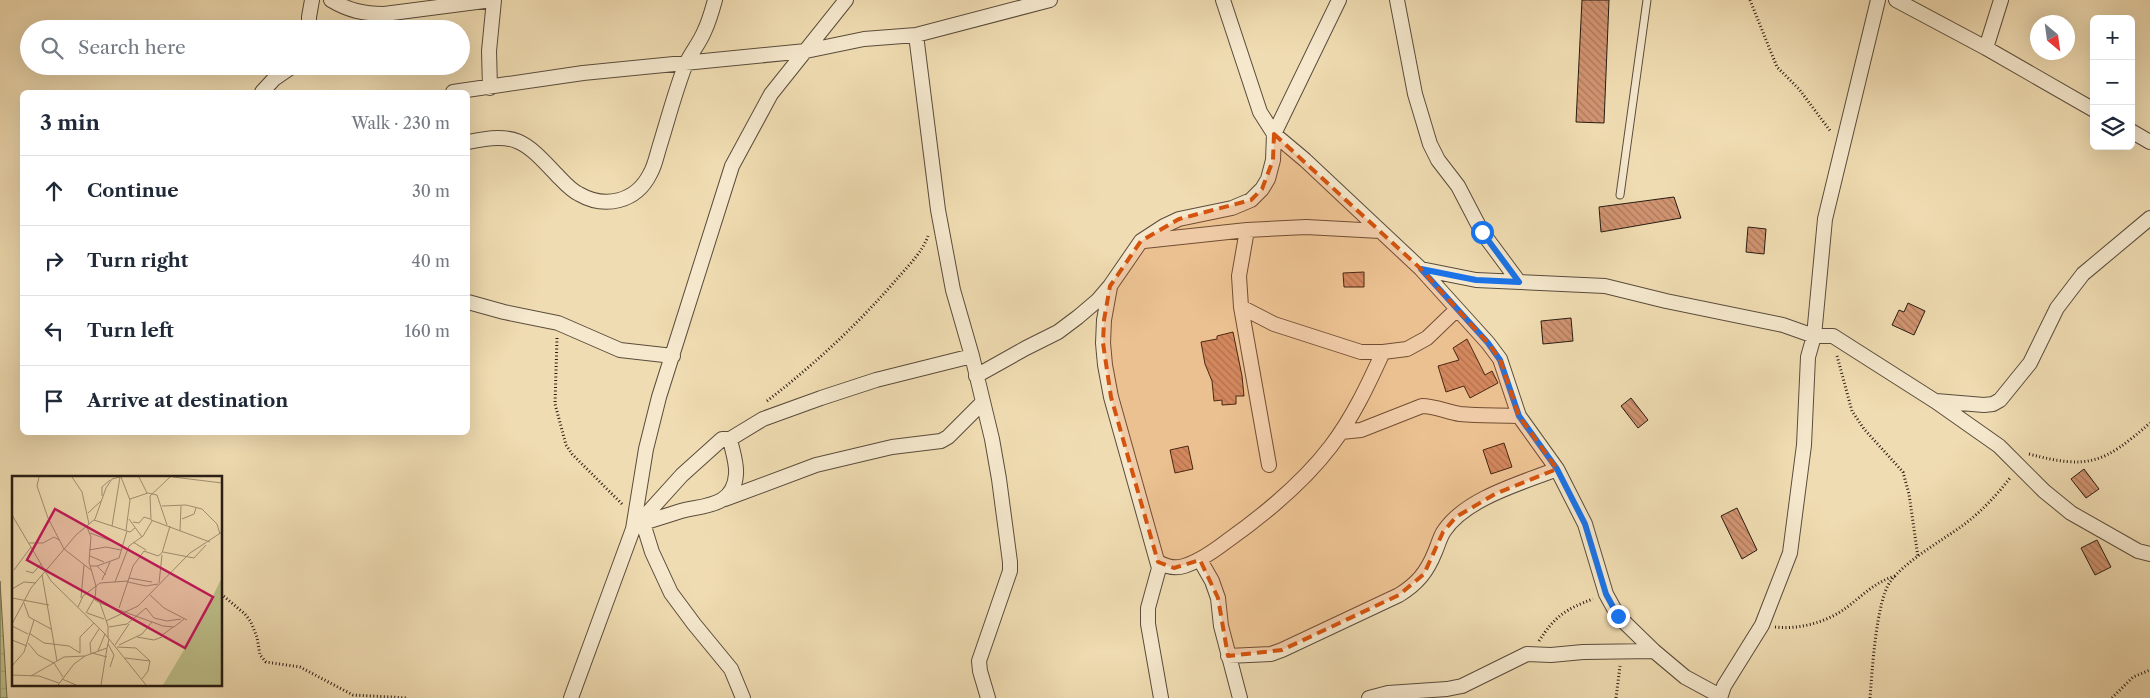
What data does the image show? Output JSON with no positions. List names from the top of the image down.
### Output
{
  "north": "bottom right",
  "page": {
    "map_buttons": ["+", "−"],
    "search": "Search here",
    "heading": ["3 min", "Walk · 230 m"],
    "list": [
      ["Continue", "30 m"],
      ["Turn right", "40 m"],
      ["Turn left", "160 m"],
      "Arrive at destination"
    ]
  }
}
